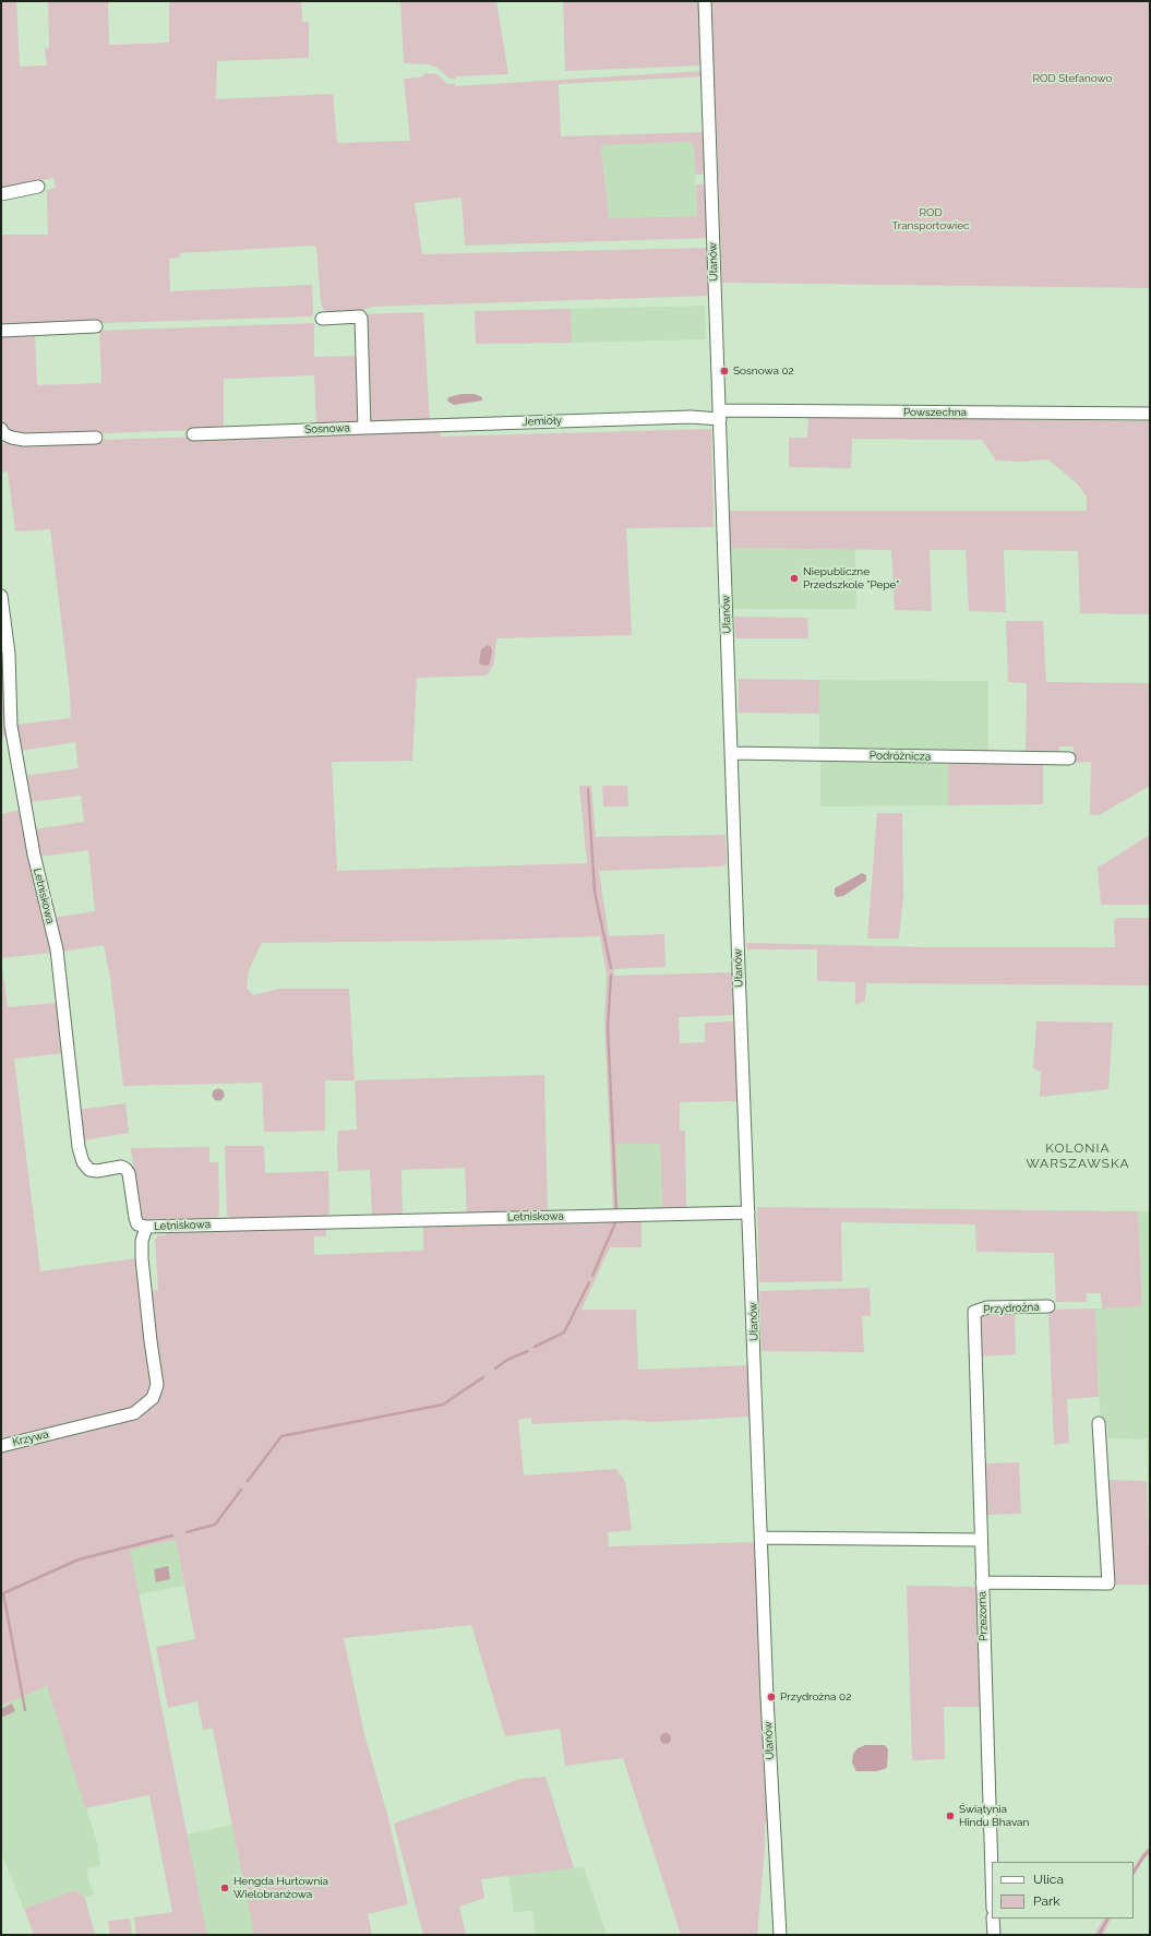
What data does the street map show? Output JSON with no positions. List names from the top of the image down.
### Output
{
  "streets": {
    "street": [
      "Ułanów",
      "Powszechna",
      "Jemioły",
      "Sosnowa",
      "Podróżnicza",
      "Letniskowa",
      "Przydrożna",
      "Krzywa",
      "Przezorna"
    ]
  },
  "crossings": [
    ["Ułanów", "Powszechna"],
    ["Ułanów", "Jemioły"],
    ["Ułanów", "Podróżnicza"],
    ["Ułanów", "Letniskowa"],
    ["Powszechna", "Jemioły"],
    ["Jemioły", "Sosnowa"],
    ["Letniskowa", "Krzywa"]
  ],
  "districts": ["KOLONIA WARSZAWSKA"],
  "parks": ["ROD Stefanowo", "ROD Transportowiec"],
  "places": [
    "Sosnowa 02",
    "Niepubliczne Przedszkole \"Pepe\"",
    "Przydrożna 02",
    "Świątynia Hindu Bhavan",
    "Hengda Hurtownia Wielobranżowa"
  ],
  "legend": ["Ulica", "Park"]
}
